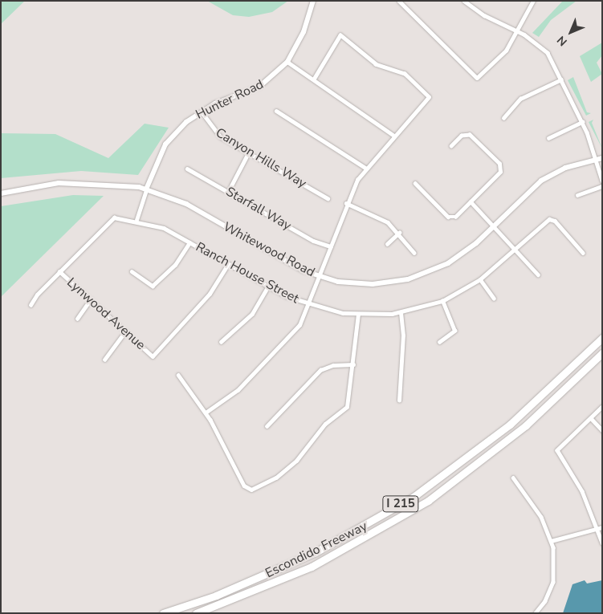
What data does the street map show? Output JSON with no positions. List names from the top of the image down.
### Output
{
  "streets": {
    "highway": ["I 215", "Escondido Freeway"],
    "main road": ["Whitewood Road"],
    "street": [
      "Hunter Road",
      "Canyon Hills Way",
      "Starfall Way",
      "Ranch House Street",
      "Lynwood Avenue"
    ]
  },
  "crossings": [
    ["Hunter Road", "Canyon Hills Way"],
    ["Hunter Road", "Whitewood Road"],
    ["Hunter Road", "Ranch House Street"],
    ["Ranch House Street", "Lynwood Avenue"]
  ],
  "north": "bottom left"
}
